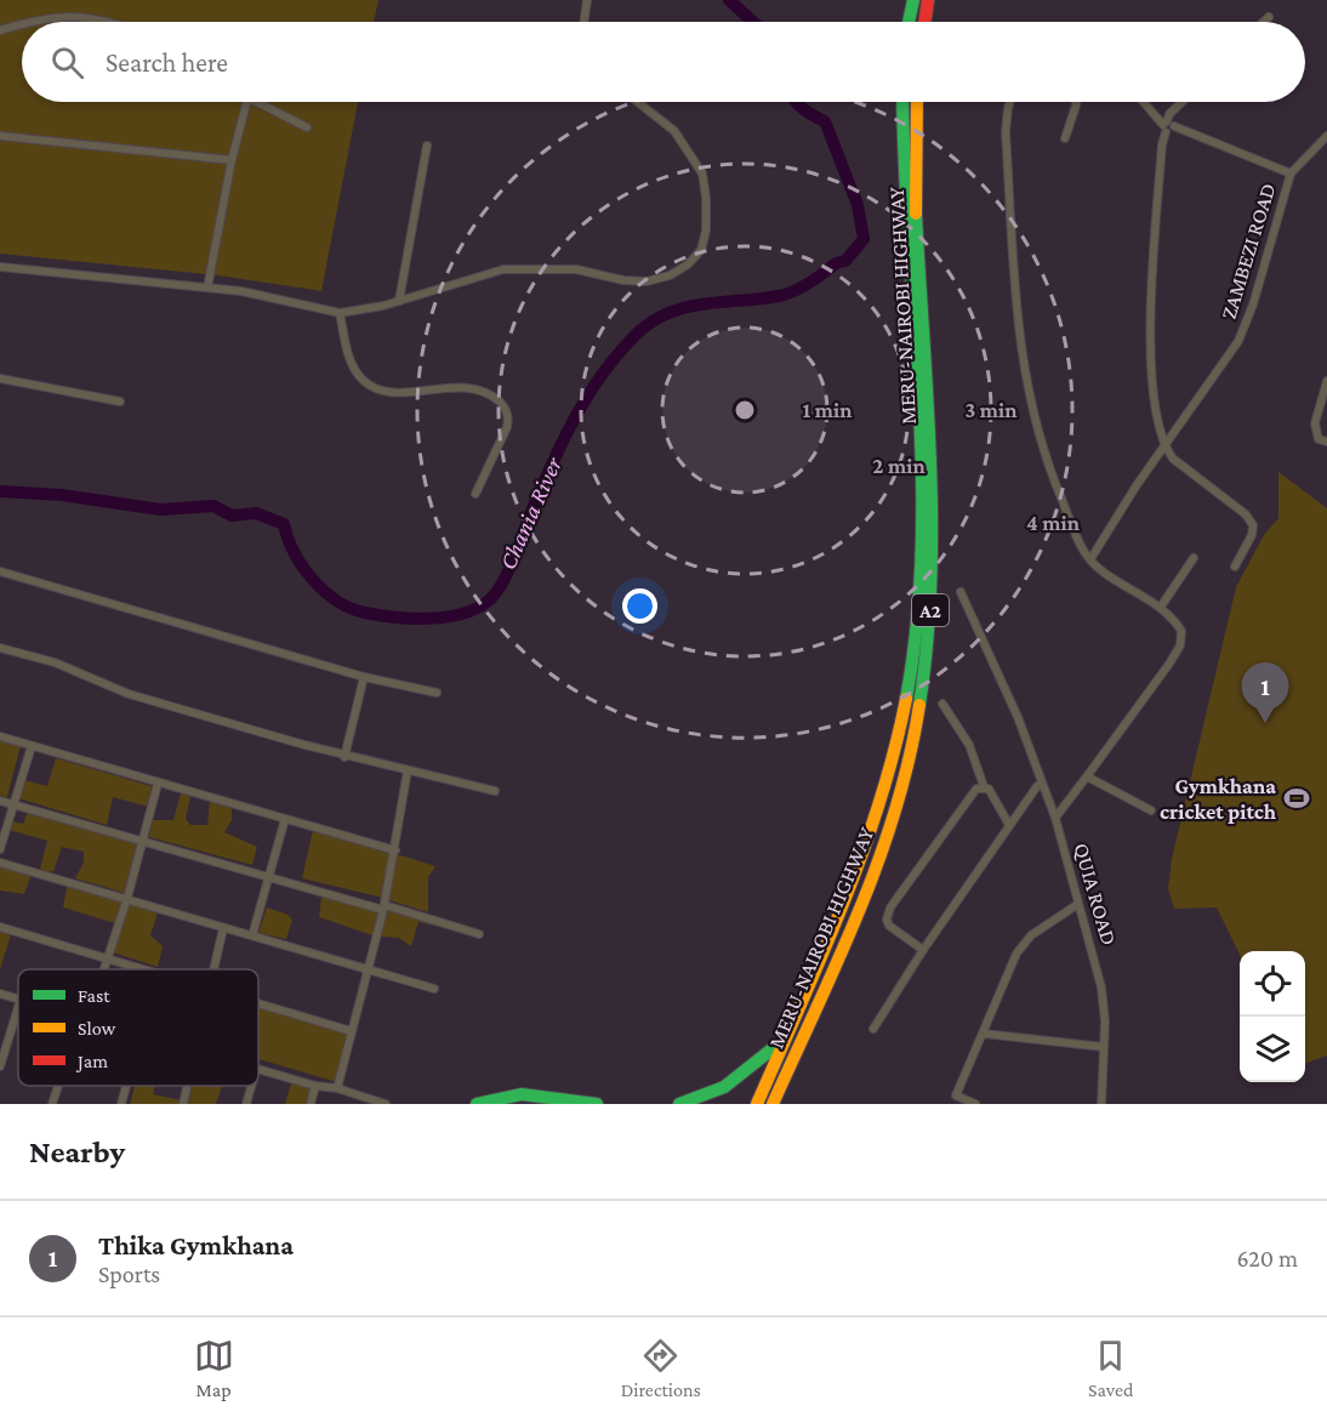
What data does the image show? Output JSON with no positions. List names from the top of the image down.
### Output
{
  "streets": {
    "highway": ["MERU-NAIROBI HIGHWAY", "A2"],
    "street": ["ZAMBEZI ROAD", "QUIA ROAD"]
  },
  "water": ["Chania River"],
  "places": {
    "sports": ["Gymkhana cricket pitch"]
  },
  "legend": ["Fast", "Slow", "Jam"],
  "page": {
    "search": "Search here",
    "pins": "1",
    "heading": "Nearby",
    "list": [
      {
        "mark": "1",
        "name": "Thika Gymkhana",
        "note": "Sports",
        "value": "620 m"
      }
    ],
    "nav": ["Map", "Directions", "Saved"]
  },
  "rings": [
    "1 min",
    "3 min",
    "2 min",
    "4 min"
  ]
}
